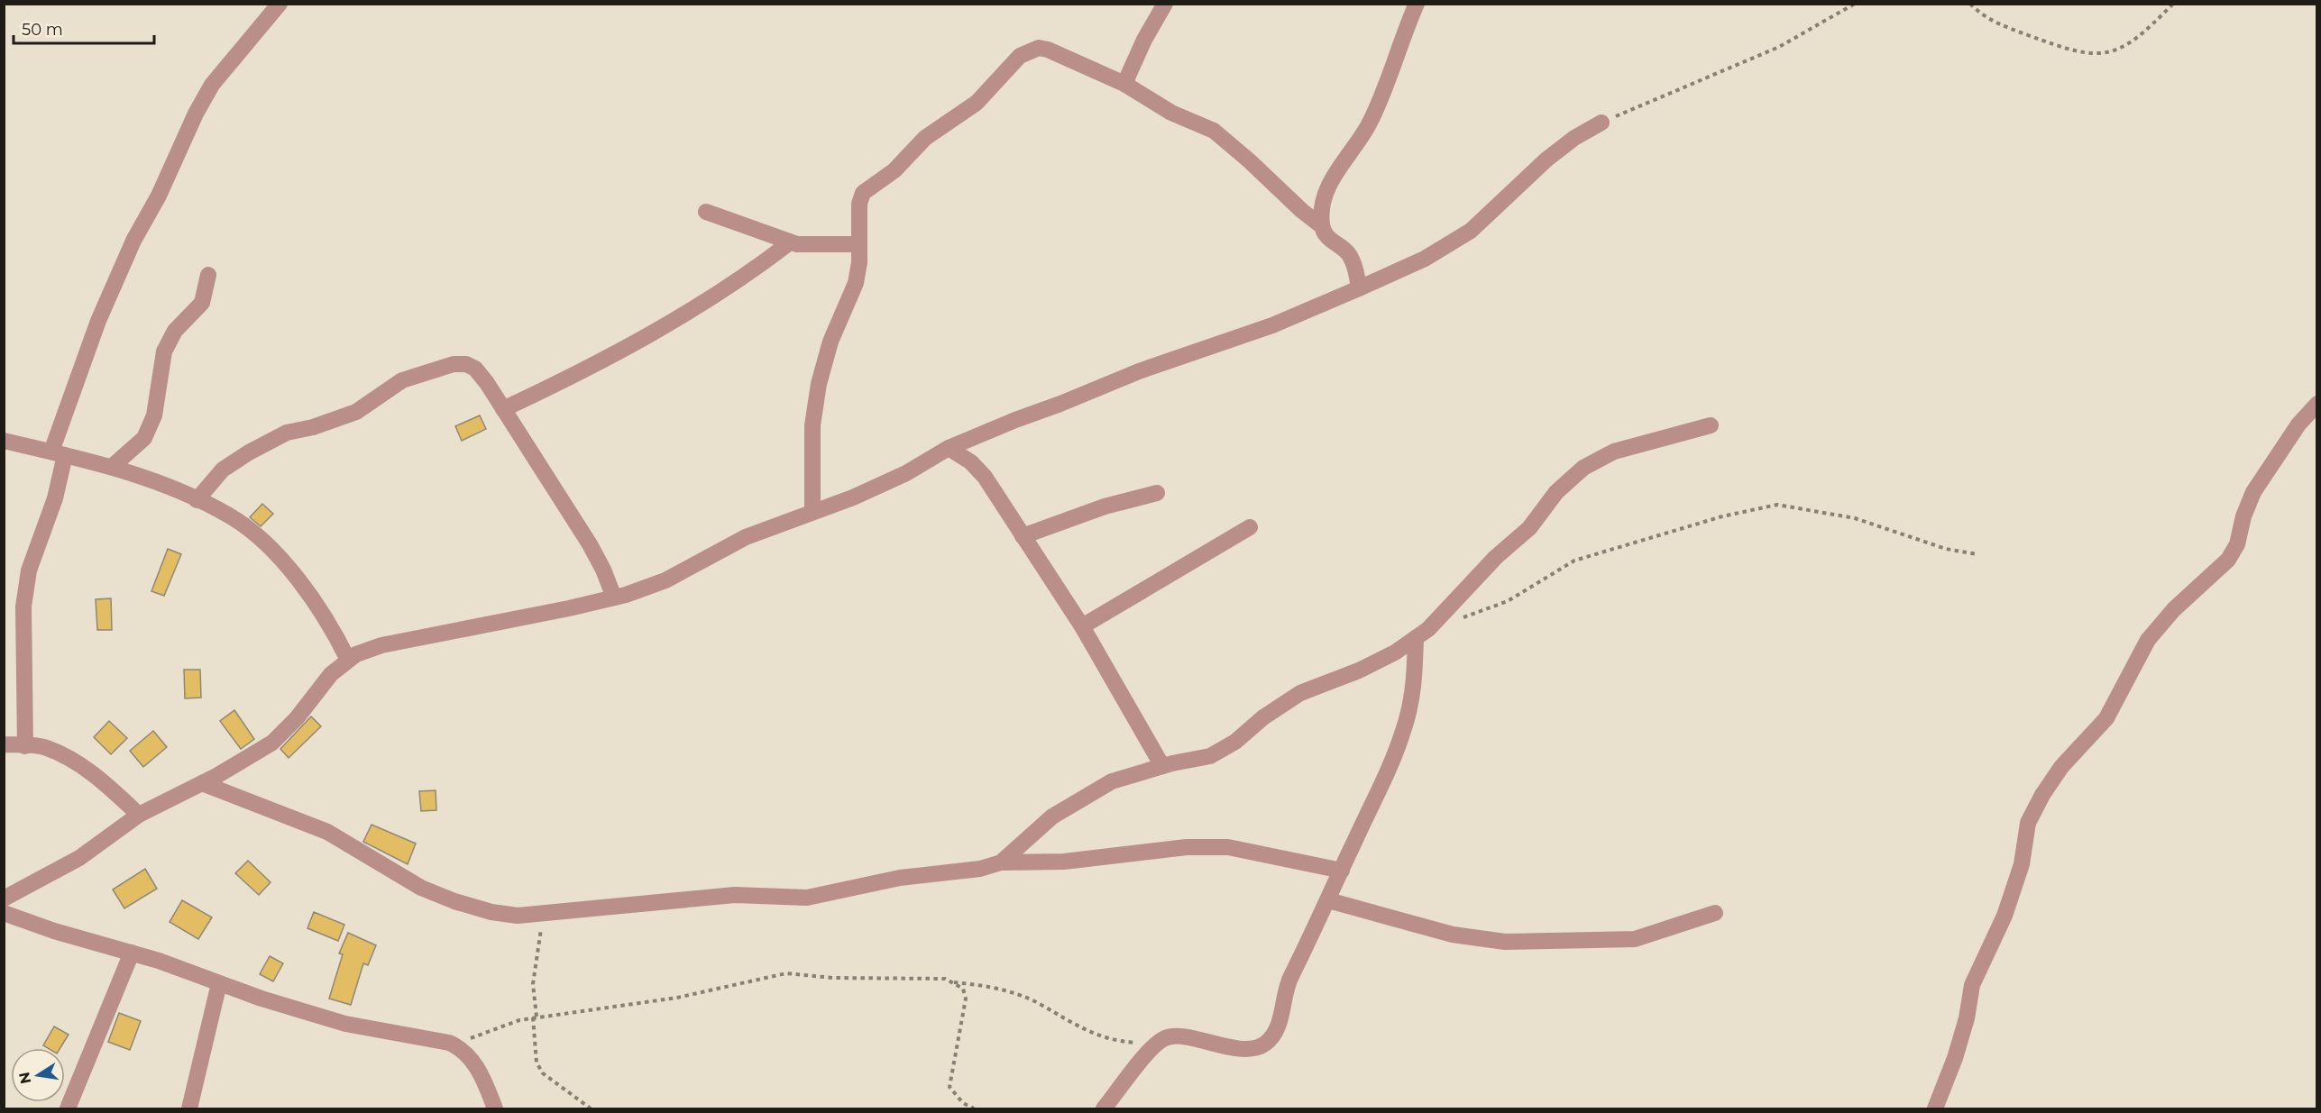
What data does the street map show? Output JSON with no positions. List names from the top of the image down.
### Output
{
  "scale_bar": "50 m",
  "north": "left"
}
